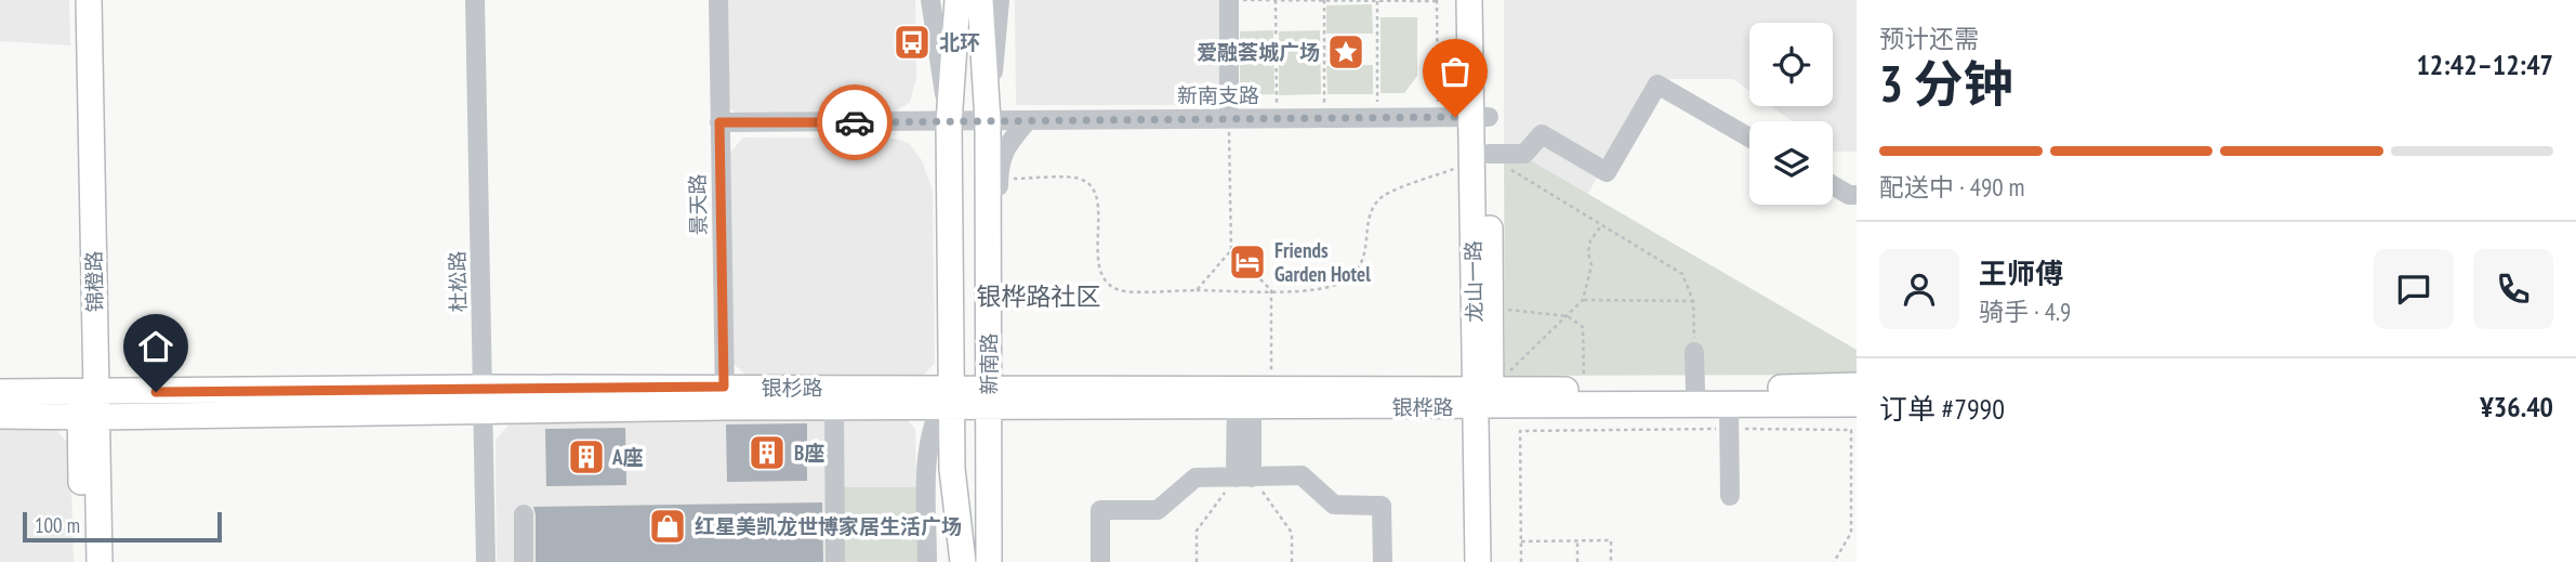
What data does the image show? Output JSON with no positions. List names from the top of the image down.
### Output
{
  "streets": {
    "main road": [
      "锦橙路",
      "龙山一路",
      "新南路",
      "银杉路",
      "银桦路"
    ],
    "street": ["新南支路", "景天路", "杜松路"]
  },
  "crossings": [
    ["新南支路", "景天路"],
    ["新南支路", "龙山一路"],
    ["新南支路", "新南路"],
    ["景天路", "银杉路"],
    ["锦橙路", "银杉路"],
    ["杜松路", "银杉路"],
    ["龙山一路", "银桦路"],
    ["新南路", "银杉路"],
    ["新南路", "银桦路"],
    ["银杉路", "银桦路"]
  ],
  "districts": ["银桦路社区"],
  "places": {
    "bus stop": ["北环"],
    "place": ["爱融荟城广场"],
    "hotel": ["Friends Garden Hotel"],
    "building": ["B座", "A座"],
    "shop": ["红星美凯龙世博家居生活广场"]
  },
  "scale_bar": "100 m",
  "page": {
    "heading": ["3 分钟", "预计还需", "12:42–12:47"],
    "panel": [
      "王师傅",
      "骑手 · 4.9",
      "订单 #7990",
      "¥36.40"
    ],
    "bar": "配送中 · 490 m",
    "scale": "100 m"
  }
}
